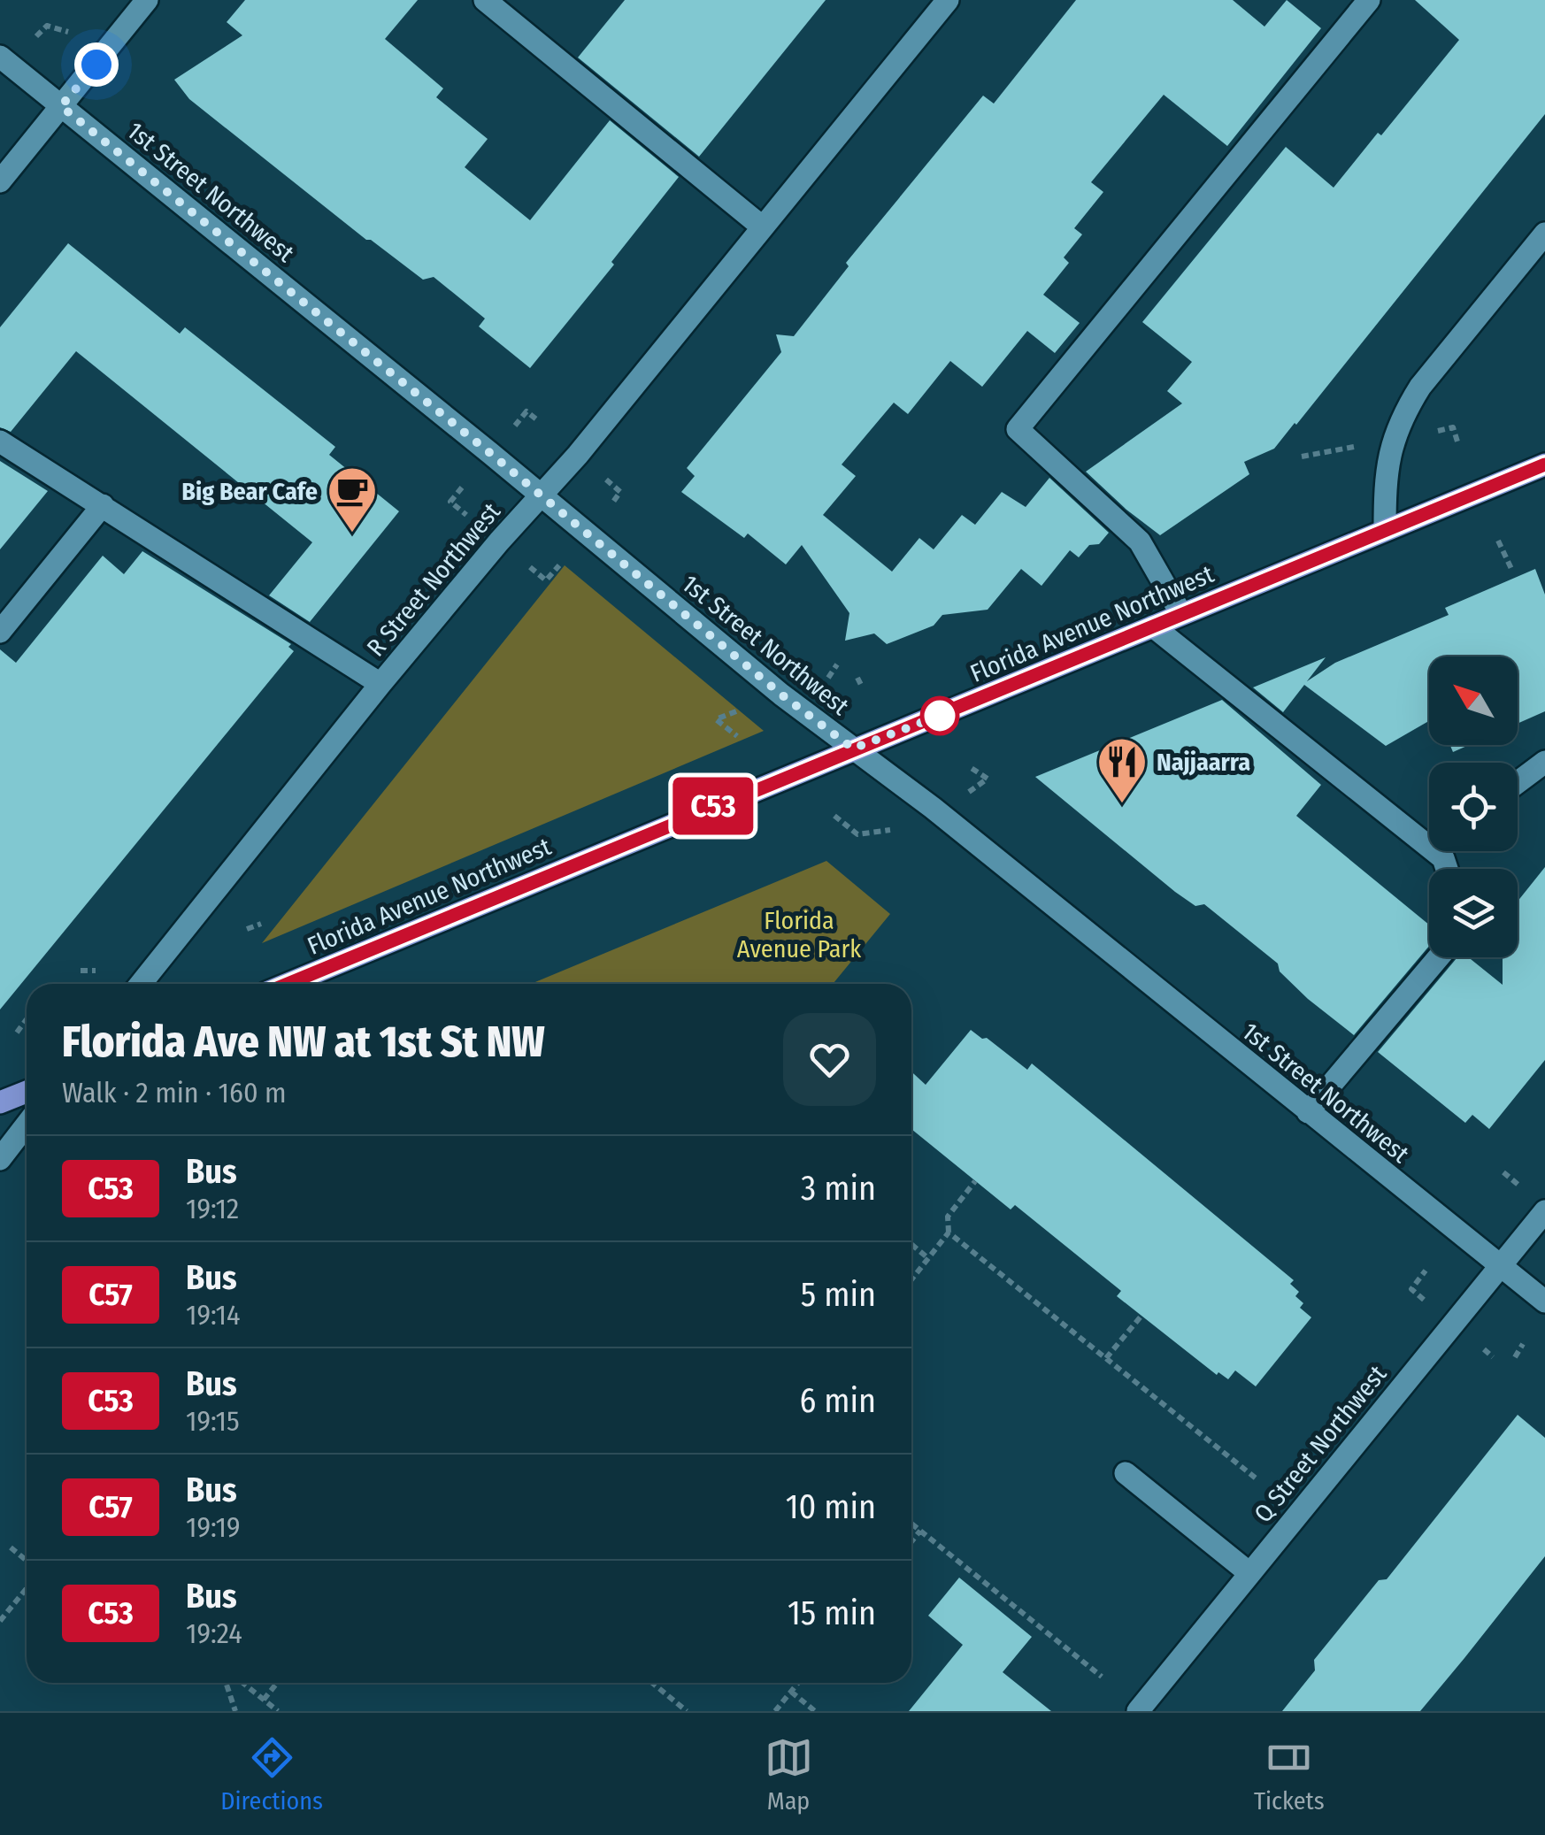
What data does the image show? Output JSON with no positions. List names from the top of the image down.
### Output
{
  "streets": {
    "main road": ["Florida Avenue Northwest"],
    "street": ["1st Street Northwest", "R Street Northwest", "Q Street Northwest"]
  },
  "crossings": [
    ["1st Street Northwest", "R Street Northwest"],
    ["1st Street Northwest", "Florida Avenue Northwest"],
    ["1st Street Northwest", "Q Street Northwest"]
  ],
  "parks": ["Florida Avenue Park"],
  "places": {
    "cafe": ["Big Bear Cafe"],
    "restaurant": ["Najjaarra"]
  },
  "lines": ["bus line C53"],
  "north": "top left",
  "page": {
    "on_map": "C53",
    "heading": ["Florida Ave NW at 1st St NW", "Walk · 2 min · 160 m"],
    "list": [
      {
        "mark": "C53",
        "name": "Bus",
        "note": "19:12",
        "value": "3 min"
      },
      {
        "mark": "C57",
        "name": "Bus",
        "note": "19:14",
        "value": "5 min"
      },
      {
        "mark": "C53",
        "name": "Bus",
        "note": "19:15",
        "value": "6 min"
      },
      {
        "mark": "C57",
        "name": "Bus",
        "note": "19:19",
        "value": "10 min"
      },
      {
        "mark": "C53",
        "name": "Bus",
        "note": "19:24",
        "value": "15 min"
      }
    ],
    "tabs": ["Directions", "Map", "Tickets"]
  }
}
